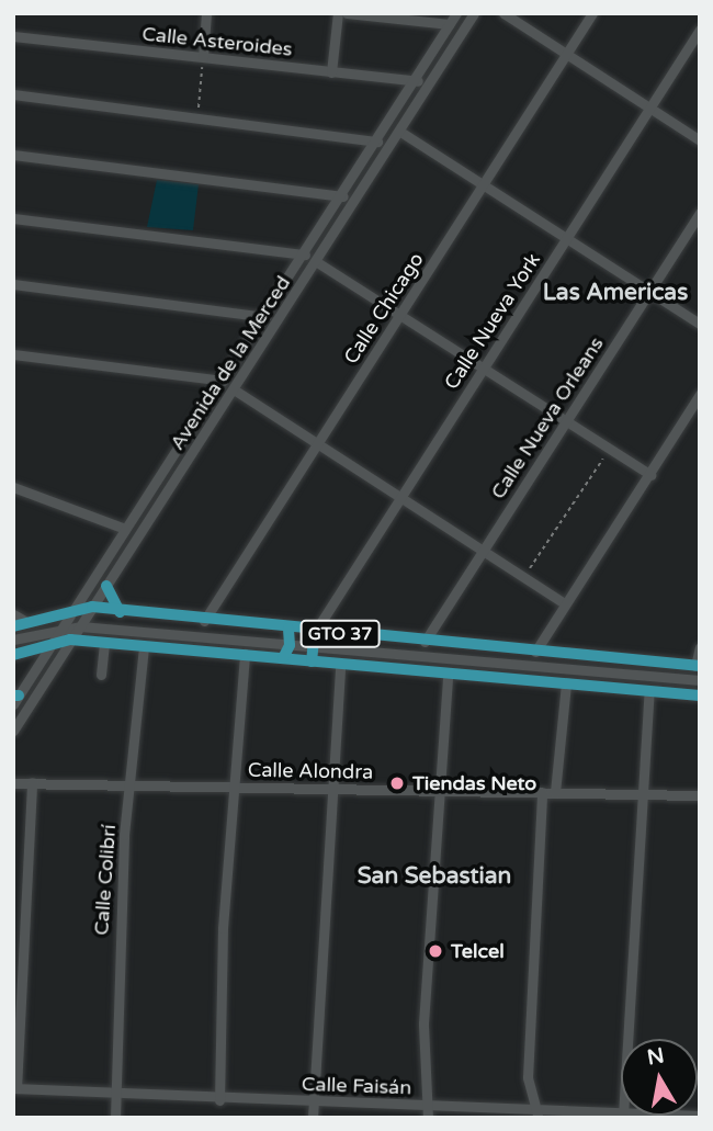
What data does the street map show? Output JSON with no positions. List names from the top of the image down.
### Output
{
  "streets": {
    "main road": ["GTO 37"],
    "street": [
      "Calle Asteroides",
      "Calle Chicago",
      "Calle Nueva York",
      "Avenida de la Merced",
      "Calle Nueva Orleans",
      "Calle Alondra",
      "Calle Colibrí",
      "Calle Faisán"
    ]
  },
  "crossings": [
    ["Calle Asteroides", "Avenida de la Merced"],
    ["Calle Chicago", "GTO 37"],
    ["Calle Nueva York", "GTO 37"],
    ["Avenida de la Merced", "GTO 37"],
    ["Calle Nueva Orleans", "GTO 37"],
    ["GTO 37", "Calle Colibrí"],
    ["Calle Alondra", "Calle Colibrí"],
    ["Calle Colibrí", "Calle Faisán"]
  ],
  "districts": ["Las Americas", "San Sebastian"],
  "places": ["Tiendas Neto", "Telcel"],
  "north": "top"
}
